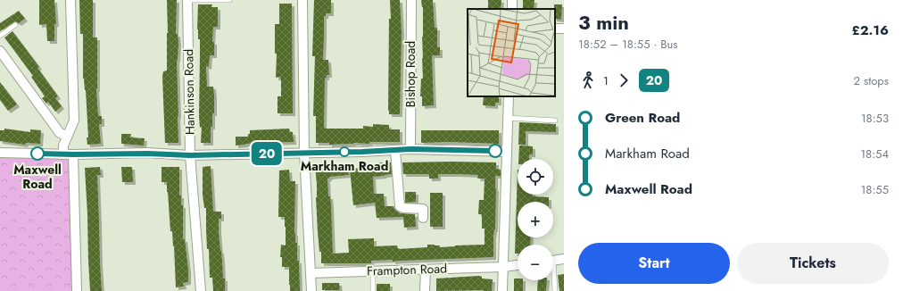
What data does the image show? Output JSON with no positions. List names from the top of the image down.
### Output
{
  "streets": {
    "street": ["Bishop Road", "Hankinson Road", "Frampton Road"]
  },
  "places": ["Markham Road", "Maxwell Road"],
  "lines": ["bus line 20"],
  "page": {
    "on_map": "20",
    "heading": ["3 min", "18:52 – 18:55 · Bus", "£2.16"],
    "legs": ["1", "20", "2 stops"],
    "list": [
      {
        "name": "Green Road",
        "value": "18:53"
      },
      {
        "name": "Markham Road",
        "value": "18:54"
      },
      {
        "name": "Maxwell Road",
        "value": "18:55"
      }
    ],
    "map_buttons": ["+", "−"],
    "buttons": ["Start", "Tickets"]
  }
}
